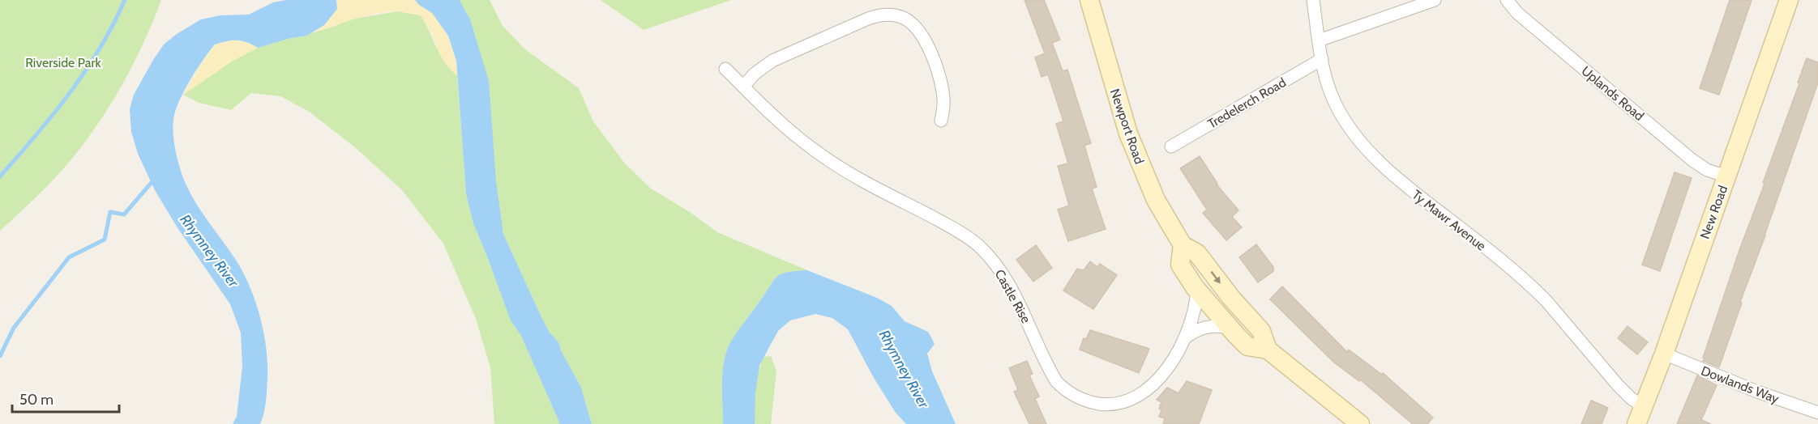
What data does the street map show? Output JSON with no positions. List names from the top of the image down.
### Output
{
  "streets": {
    "main road": ["Newport Road", "New Road"],
    "street": [
      "Uplands Road",
      "Tredelerch Road",
      "Ty Mawr Avenue",
      "Castle Rise",
      "Dowlands Way"
    ]
  },
  "crossings": [
    ["Uplands Road", "New Road"],
    ["Tredelerch Road", "Ty Mawr Avenue"],
    ["Newport Road", "Castle Rise"],
    ["New Road", "Ty Mawr Avenue"],
    ["New Road", "Dowlands Way"]
  ],
  "water": ["Rhymney River"],
  "parks": ["Riverside Park"],
  "scale_bar": "50 m"
}
